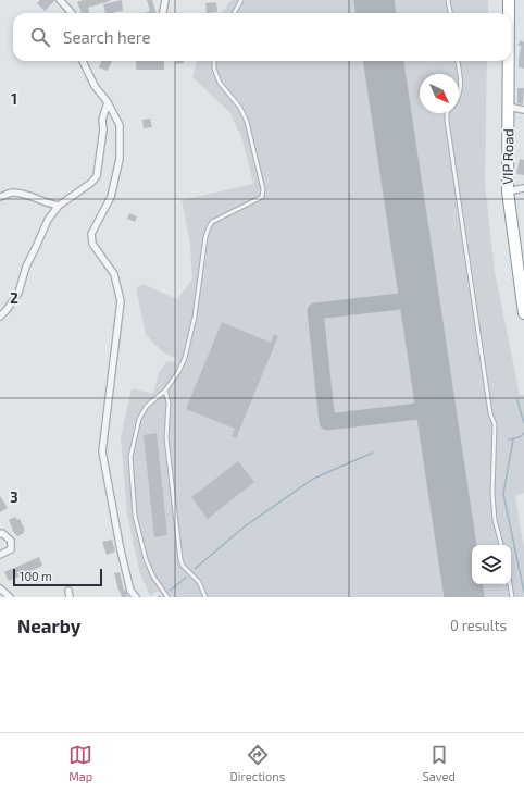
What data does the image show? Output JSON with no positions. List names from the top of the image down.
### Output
{
  "streets": {
    "highway": ["VIP Road"]
  },
  "scale_bar": "100 m",
  "north": "bottom right",
  "page": {
    "search": "Search here",
    "scale": "100 m",
    "heading": ["Nearby", "0 results"],
    "nav": ["Map", "Directions", "Saved"]
  },
  "grid": {
    "rows": ["1", "2", "3"]
  }
}
